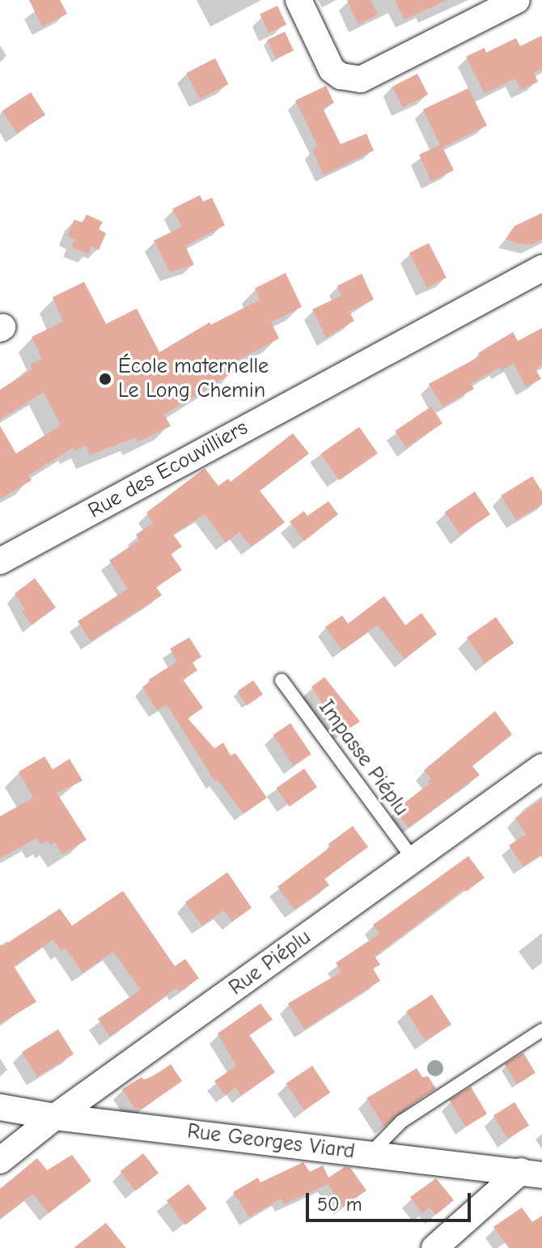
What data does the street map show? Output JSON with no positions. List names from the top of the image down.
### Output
{
  "streets": {
    "street": ["Rue des Ecouvilliers", "Rue Piéplu", "Rue Georges Viard"],
    "lane": ["Impasse Piéplu"]
  },
  "crossings": [
    ["Impasse Piéplu", "Rue Piéplu"],
    ["Rue Piéplu", "Rue Georges Viard"]
  ],
  "places": ["École maternelle Le Long Chemin"],
  "scale_bar": "50 m"
}
